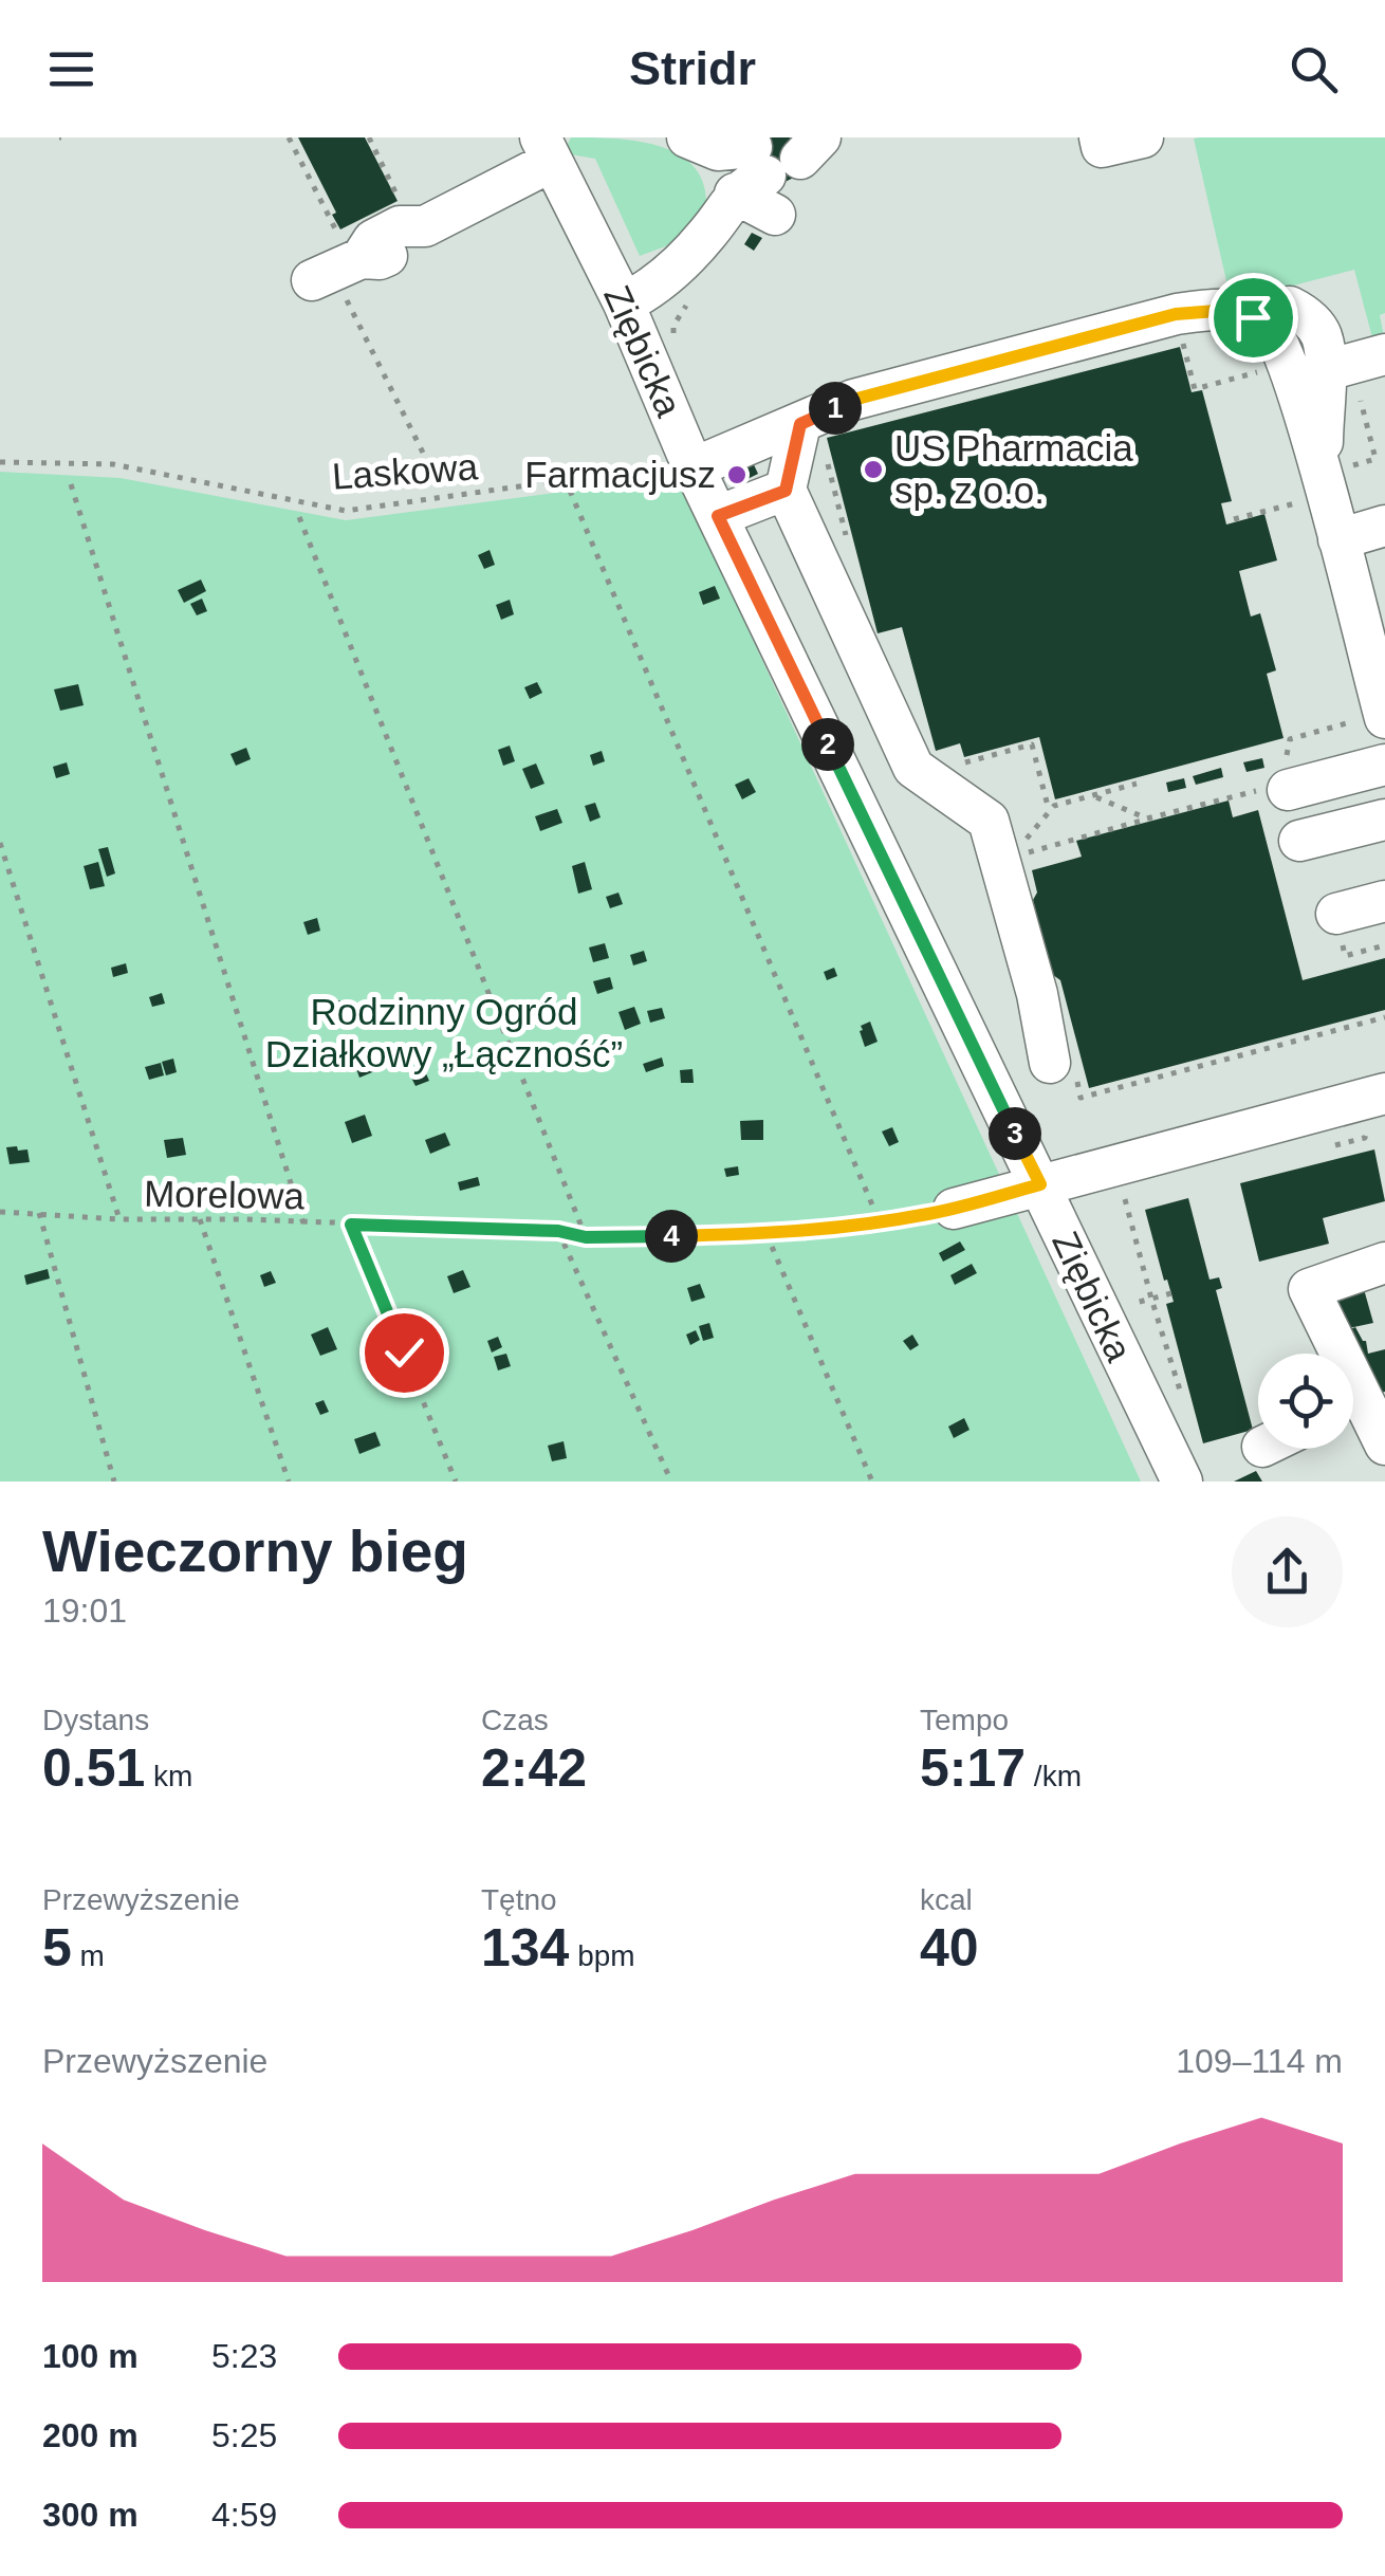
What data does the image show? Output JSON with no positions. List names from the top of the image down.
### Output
{
  "streets": {
    "street": ["Ziębicka"],
    "path": ["Laskowa", "Morelowa"]
  },
  "crossings": [
    ["Ziębicka", "Laskowa"]
  ],
  "parks": ["Rodzinny Ogród Działkowy „Łączność”"],
  "places": ["US Pharmacia sp. z o.o.", "Farmacjusz"],
  "page": {
    "header": "Stridr",
    "pins": [
      "1",
      "2",
      "3",
      "4"
    ],
    "heading": ["Wieczorny bieg", "19:01"],
    "stats": [
      ["Dystans", "0.51 km"],
      ["Czas", "2:42"],
      ["Tempo", "5:17 /km"],
      ["Przewyższenie", "5 m"],
      ["Tętno", "134 bpm"],
      ["kcal", "40"]
    ],
    "chart": ["Przewyższenie", "109–114 m"],
    "list": [
      {
        "name": "100 m",
        "note": "5:23"
      },
      {
        "name": "200 m",
        "note": "5:25"
      },
      {
        "name": "300 m",
        "note": "4:59"
      }
    ]
  }
}
